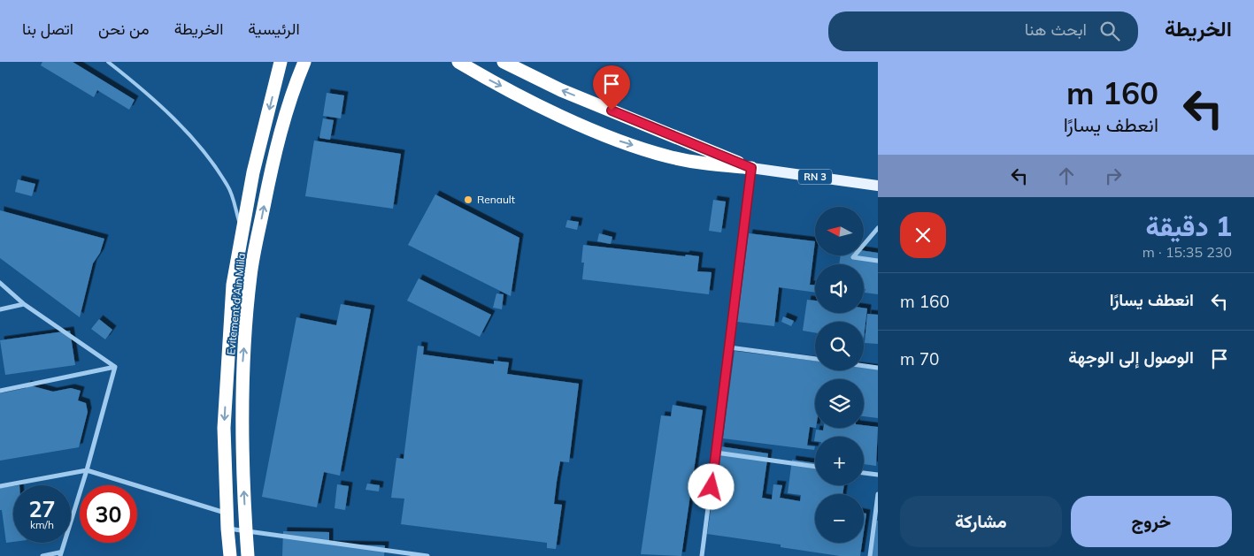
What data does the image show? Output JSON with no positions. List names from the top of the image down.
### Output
{
  "streets": {
    "highway": ["RN 3", "Evitement d'Ain Mlila"]
  },
  "places": ["Renault"],
  "north": "left",
  "page": {
    "header": "الخريطة",
    "search": "ابحث هنا",
    "nav": [
      "الرئيسية",
      "الخريطة",
      "من نحن",
      "اتصل بنا"
    ],
    "turn": ["160 m", "انعطف يسارًا"],
    "heading": ["1 دقيقة", "230 m · 15:35"],
    "map_buttons": ["+", "−"],
    "list": [
      {
        "name": "انعطف يسارًا",
        "value": "160 m"
      },
      {
        "name": "الوصول إلى الوجهة",
        "value": "70 m"
      }
    ],
    "speed": "27 km/h",
    "limit": "30",
    "buttons": ["خروج", "مشاركة"]
  }
}
